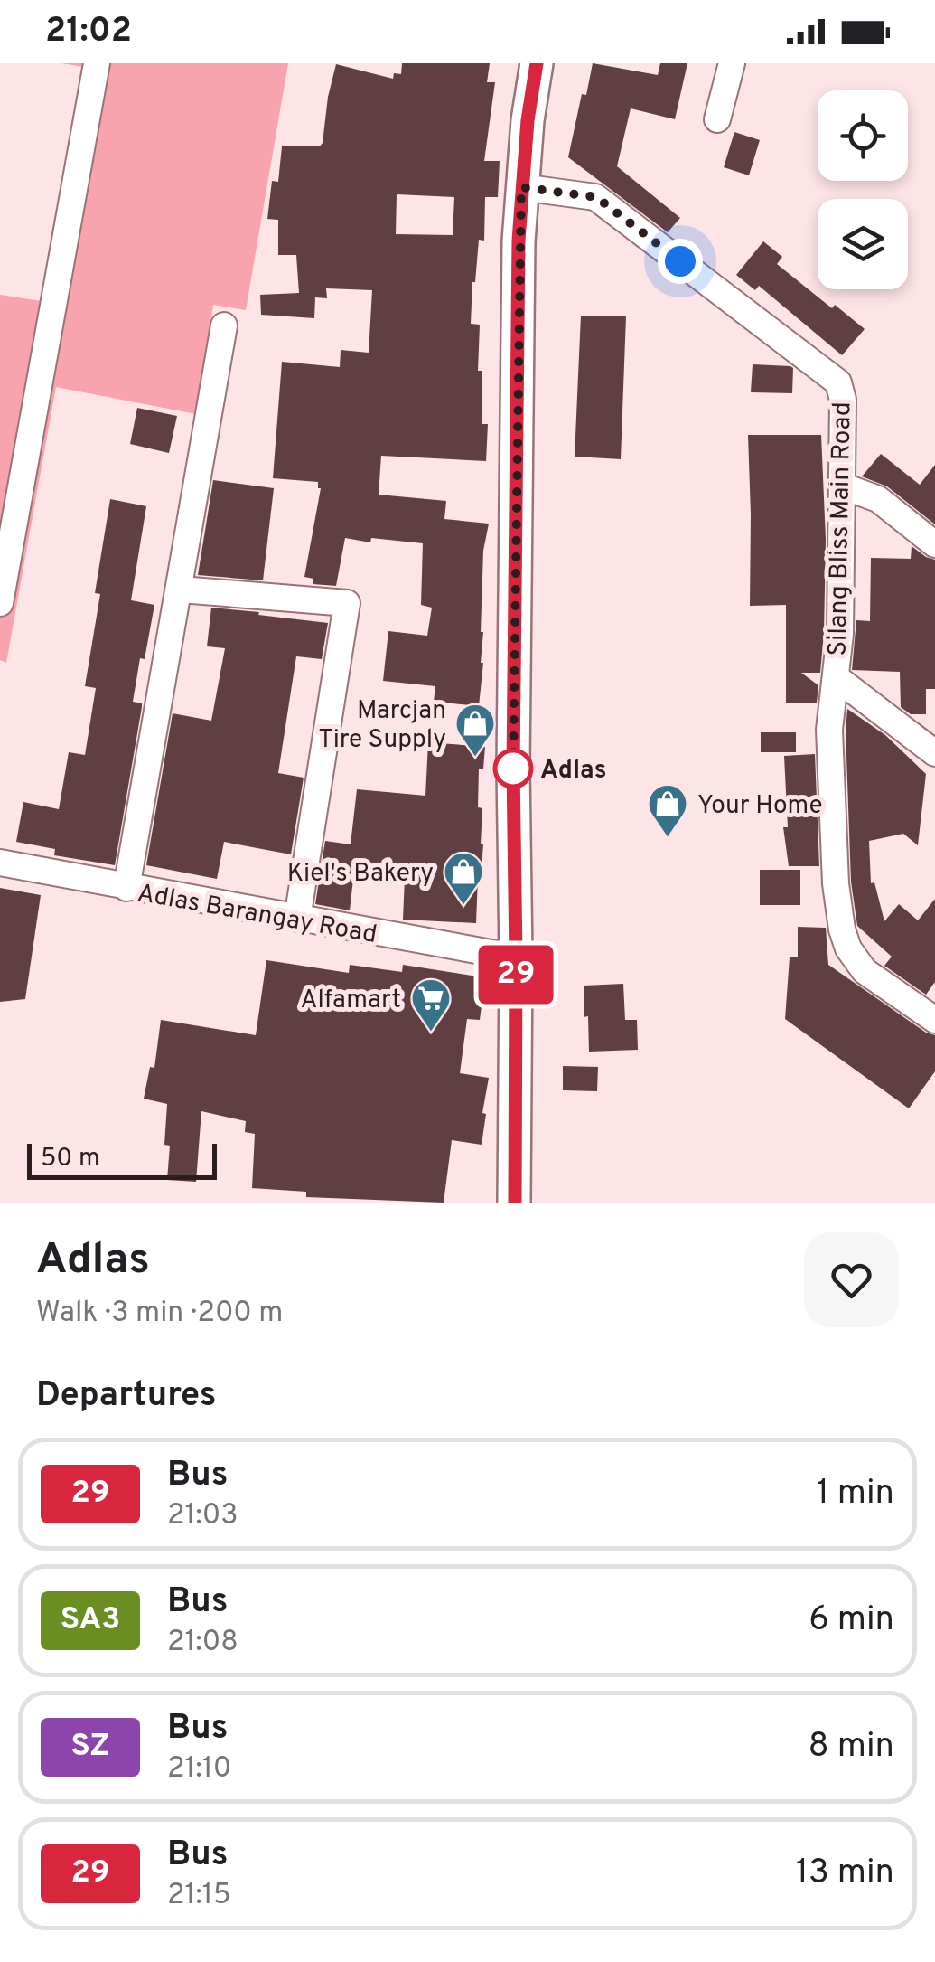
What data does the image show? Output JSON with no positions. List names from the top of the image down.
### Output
{
  "streets": {
    "street": ["Silang Bliss Main Road", "Adlas Barangay Road"]
  },
  "places": {
    "shop": ["Marcjan Tire Supply", "Your Home", "Kiel's Bakery"],
    "other": ["Adlas"],
    "supermarket": ["Alfamart"]
  },
  "lines": ["bus line 29"],
  "scale_bar": "50 m",
  "page": {
    "status": "21:02",
    "on_map": "29",
    "scale": "50 m",
    "heading": [
      ["Adlas", "Walk · 3 min · 200 m"],
      "Departures"
    ],
    "list": [
      {
        "mark": "29",
        "name": "Bus",
        "note": "21:03",
        "value": "1 min"
      },
      {
        "mark": "SA3",
        "name": "Bus",
        "note": "21:08",
        "value": "6 min"
      },
      {
        "mark": "SZ",
        "name": "Bus",
        "note": "21:10",
        "value": "8 min"
      },
      {
        "mark": "29",
        "name": "Bus",
        "note": "21:15",
        "value": "13 min"
      }
    ]
  }
}
